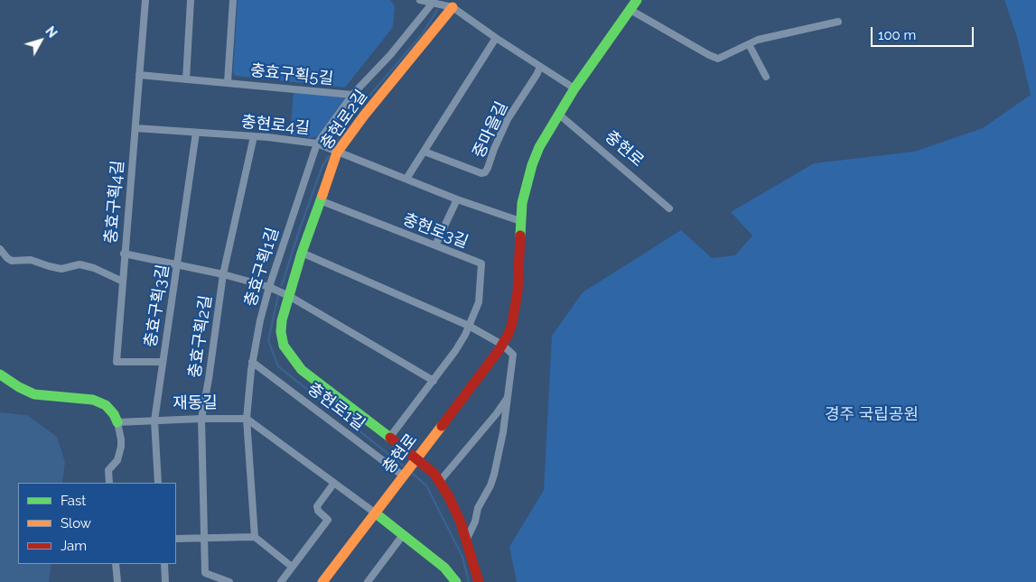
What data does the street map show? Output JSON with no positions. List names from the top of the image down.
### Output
{
  "streets": {
    "street": [
      "충효구획5길",
      "충현로2길",
      "충현로4길",
      "중마을길",
      "충현로",
      "충효구획4길",
      "충현로3길",
      "충효구획1길",
      "충효구획3길",
      "충효구획2길",
      "재동길",
      "충현로1길"
    ]
  },
  "crossings": [
    ["충효구획5길", "충효구획4길"],
    ["충효구획5길", "충효구획1길"],
    ["충현로2길", "충현로4길"],
    ["충현로2길", "충현로"],
    ["충현로2길", "충현로3길"],
    ["충현로4길", "충현로"],
    ["충현로4길", "충효구획4길"],
    ["충현로4길", "충효구획1길"],
    ["충현로4길", "충효구획3길"],
    ["충현로4길", "충효구획2길"],
    ["충현로", "충현로1길"],
    ["충효구획4길", "충효구획3길"],
    ["충효구획1길", "재동길"],
    ["충효구획1길", "충현로1길"],
    ["충효구획3길", "재동길"],
    ["충효구획2길", "재동길"]
  ],
  "parks": ["경주 국립공원"],
  "legend": ["Fast", "Slow", "Jam"],
  "scale_bar": "100 m",
  "north": "top right"
}
